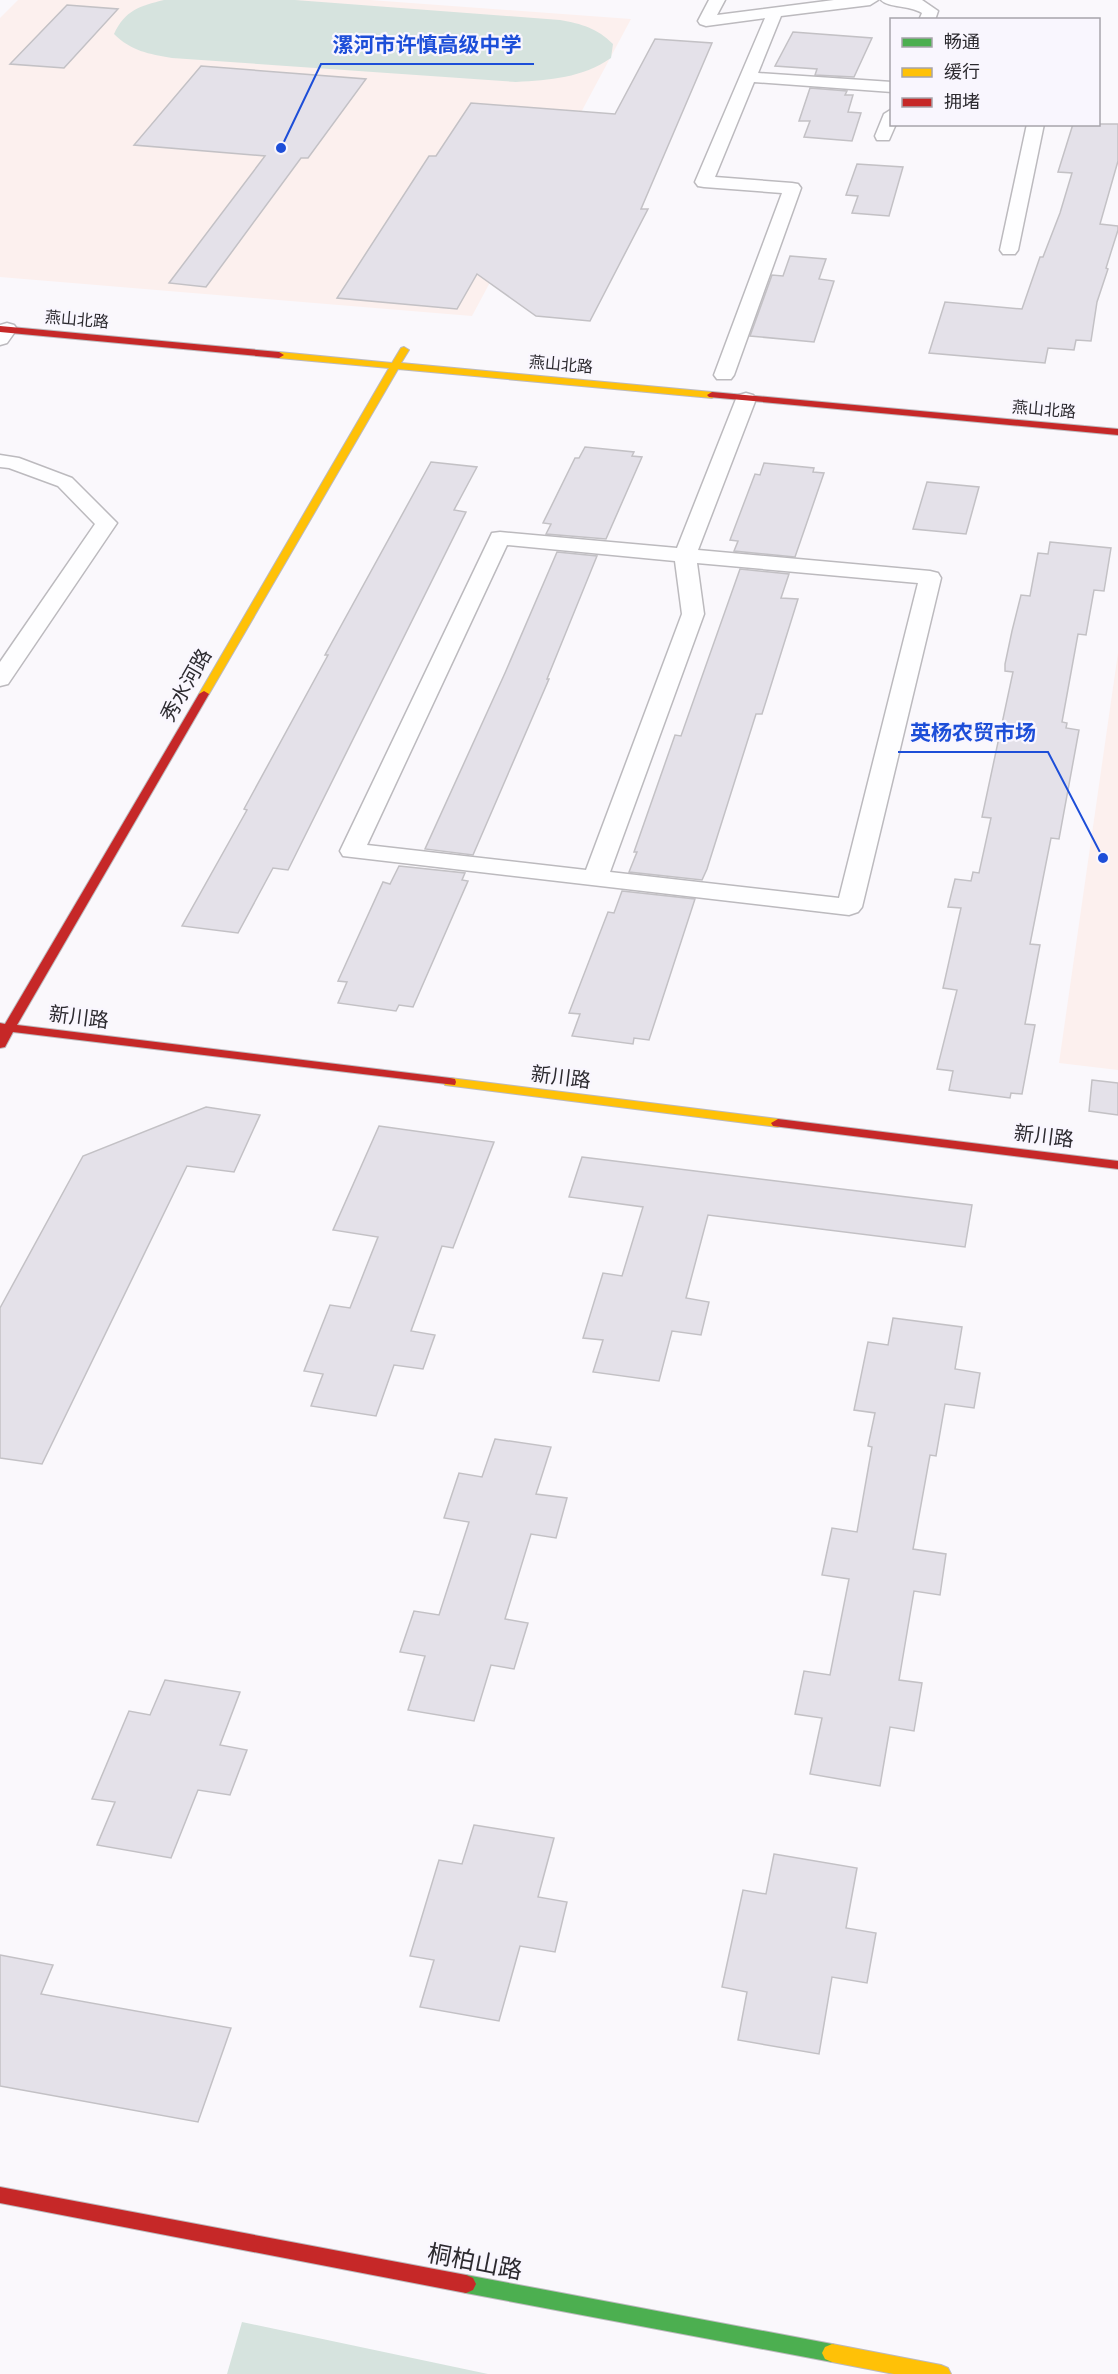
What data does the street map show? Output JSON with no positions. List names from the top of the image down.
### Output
{
  "streets": {
    "street": [
      "燕山北路",
      "秀水河路",
      "新川路",
      "桐柏山路"
    ]
  },
  "crossings": [
    ["燕山北路", "秀水河路"],
    ["秀水河路", "新川路"]
  ],
  "places": ["漯河市许慎高级中学", "英杨农贸市场"],
  "legend": ["畅通", "缓行", "拥堵"]
}
